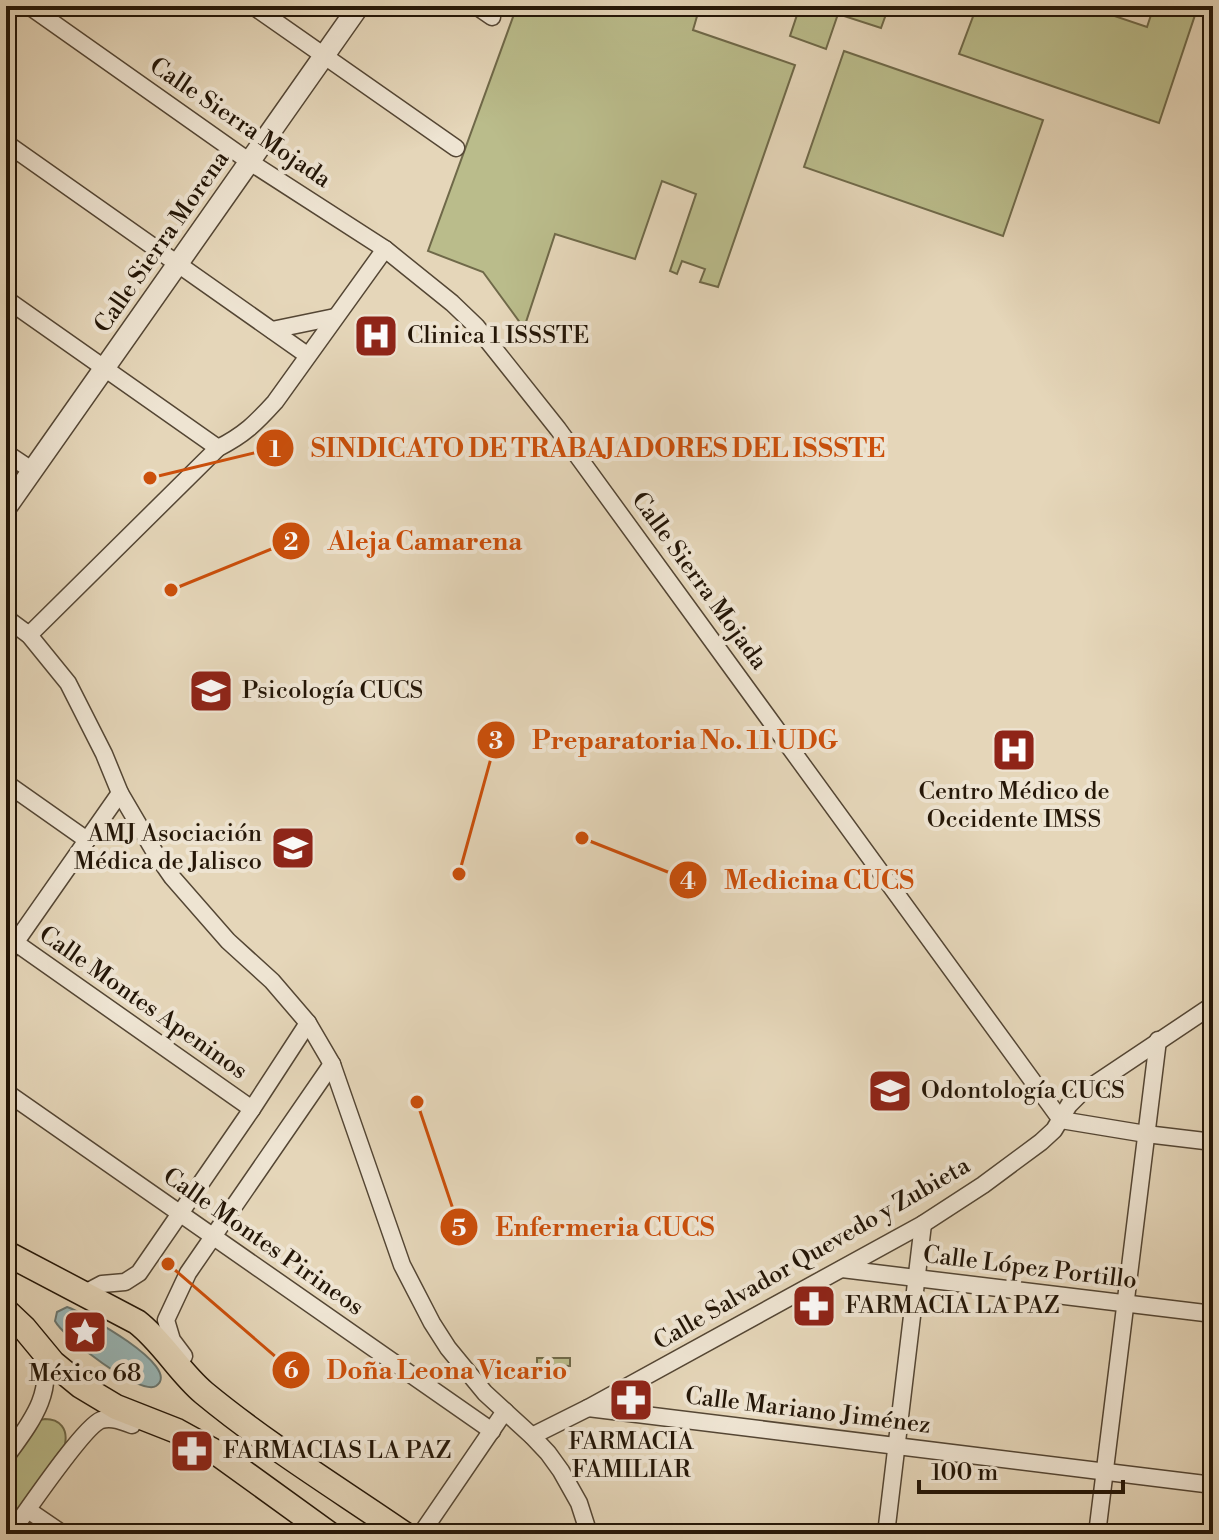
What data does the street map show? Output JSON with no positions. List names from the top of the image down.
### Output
{
  "streets": {
    "street": [
      "Calle Sierra Mojada",
      "Calle Sierra Morena",
      "Calle Montes Apeninos",
      "Calle Montes Pirineos",
      "Calle Salvador Quevedo y Zubieta",
      "Calle López Portillo",
      "Calle Mariano Jiménez"
    ]
  },
  "crossings": [
    ["Calle Sierra Mojada", "Calle Sierra Morena"],
    ["Calle Sierra Mojada", "Calle Salvador Quevedo y Zubieta"],
    ["Calle Salvador Quevedo y Zubieta", "Calle López Portillo"],
    ["Calle Salvador Quevedo y Zubieta", "Calle Mariano Jiménez"]
  ],
  "places": {
    "hospital": ["Clinica 1 ISSSTE", "Centro Médico de Occidente IMSS"],
    "other": [
      "SINDICATO DE TRABAJADORES DEL ISSSTE",
      "Aleja Camarena",
      "Medicina CUCS",
      "Preparatoria No. 11 UDG",
      "Enfermeria CUCS",
      "Doña Leona Vicario"
    ],
    "school or university": ["Psicología CUCS", "AMJ Asociación Médica de Jalisco", "Odontología CUCS"],
    "pharmacy": ["FARMACIA LA PAZ", "FARMACIA FAMILIAR", "FARMACIAS LA PAZ"],
    "place": ["México 68"]
  },
  "scale_bar": "100 m"
}
